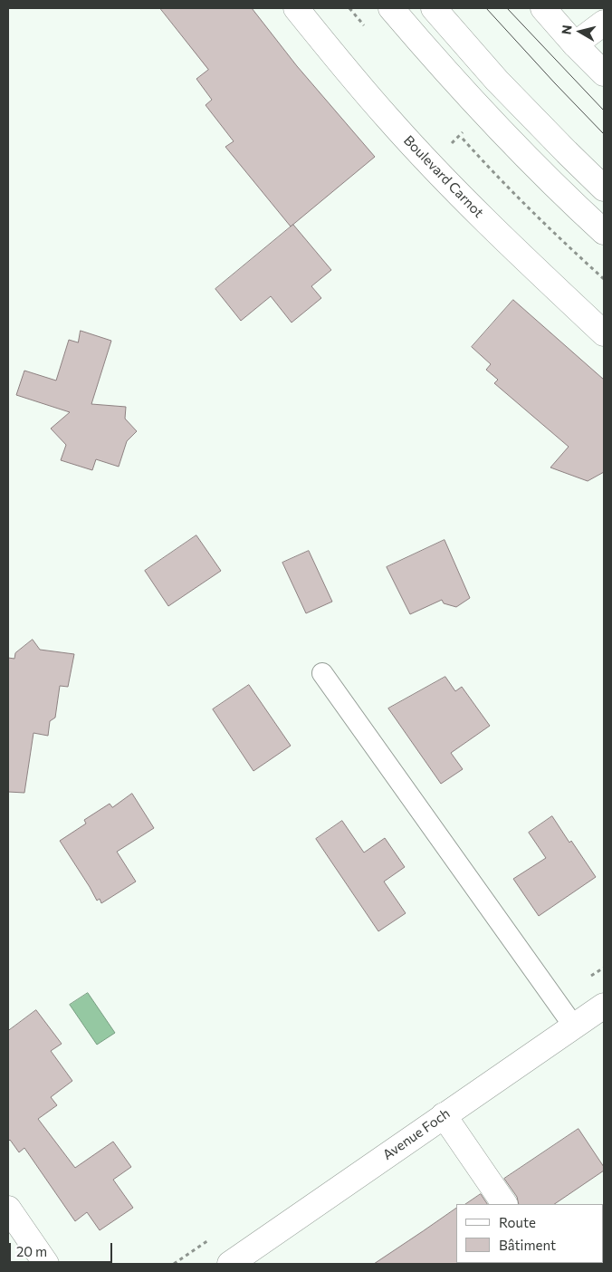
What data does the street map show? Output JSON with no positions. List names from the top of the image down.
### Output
{
  "streets": {
    "street": ["Boulevard Carnot", "Avenue Foch"]
  },
  "legend": ["Route", "Bâtiment"],
  "scale_bar": "20 m",
  "north": "left"
}
